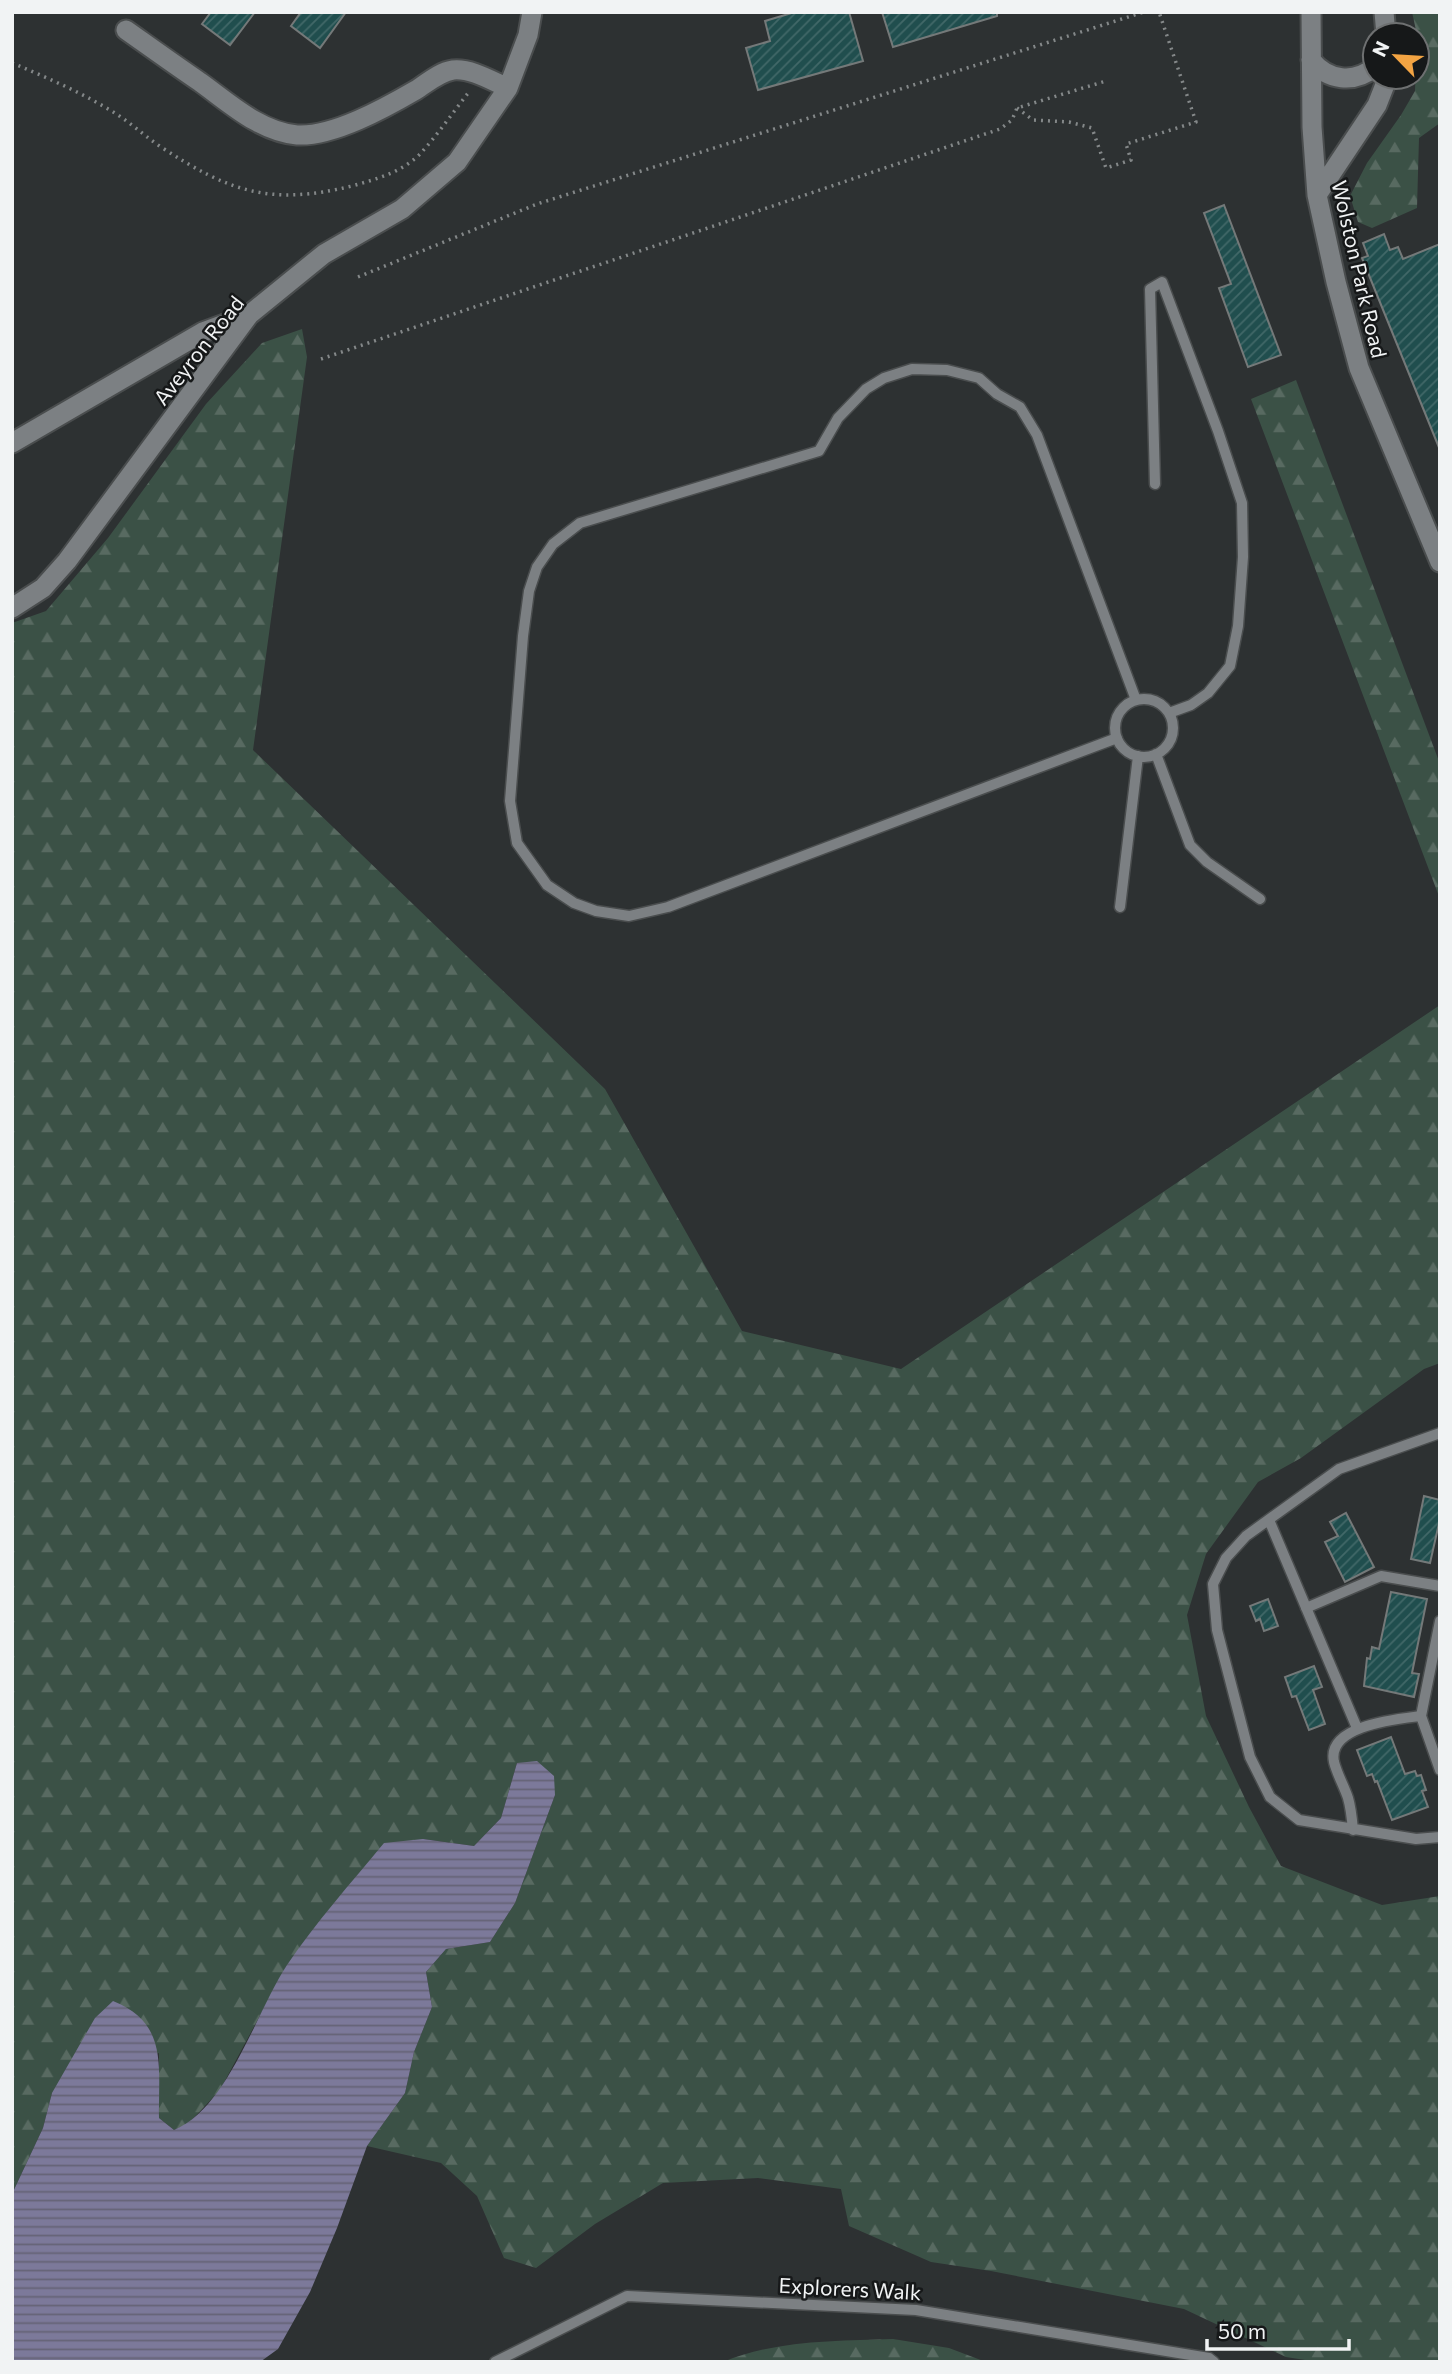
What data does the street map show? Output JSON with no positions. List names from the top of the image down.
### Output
{
  "streets": {
    "street": ["Wolston Park Road", "Aveyron Road"],
    "lane": ["Explorers Walk"]
  },
  "scale_bar": "50 m",
  "north": "top left"
}
